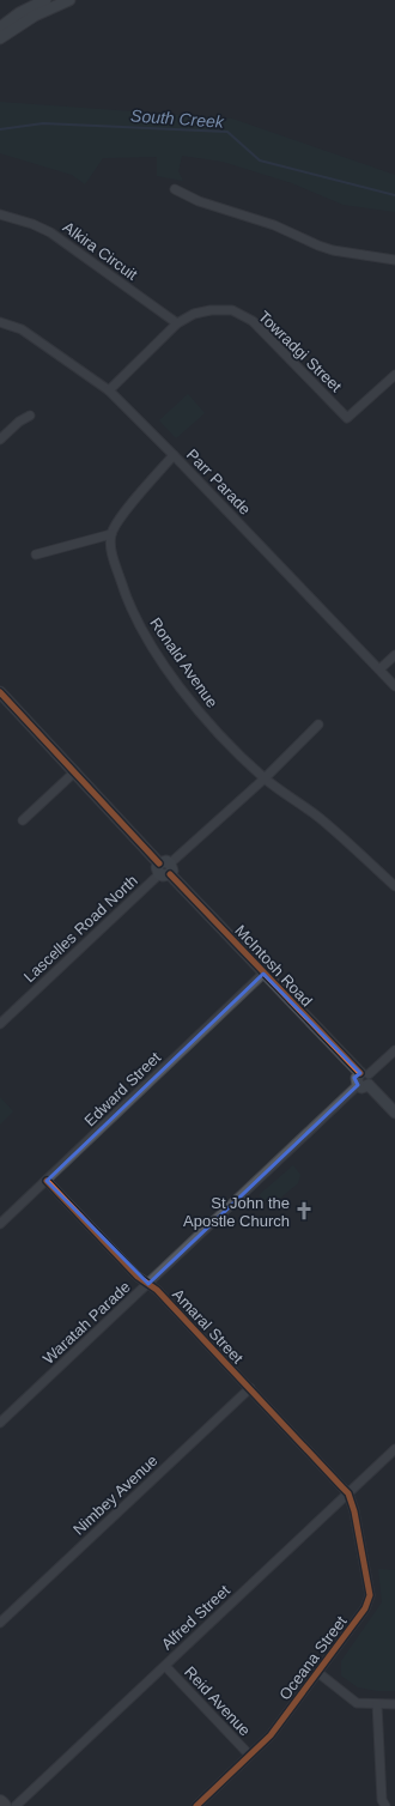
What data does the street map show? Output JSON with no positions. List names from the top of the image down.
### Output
{
  "streets": {
    "street": [
      "Alkira Circuit",
      "Towradgi Street",
      "Parr Parade",
      "Ronald Avenue",
      "Lascelles Road North",
      "McIntosh Road",
      "Edward Street",
      "Waratah Parade",
      "Amaral Street",
      "Nimbey Avenue",
      "Alfred Street",
      "Oceana Street",
      "Reid Avenue"
    ]
  },
  "crossings": [
    ["Alkira Circuit", "Towradgi Street"],
    ["Towradgi Street", "Parr Parade"],
    ["Ronald Avenue", "Lascelles Road North"],
    ["Lascelles Road North", "McIntosh Road"],
    ["McIntosh Road", "Edward Street"],
    ["Edward Street", "Amaral Street"],
    ["Waratah Parade", "Amaral Street"],
    ["Amaral Street", "Nimbey Avenue"],
    ["Amaral Street", "Alfred Street"],
    ["Amaral Street", "Oceana Street"],
    ["Alfred Street", "Oceana Street"],
    ["Alfred Street", "Reid Avenue"],
    ["Oceana Street", "Reid Avenue"]
  ],
  "water": ["South Creek"],
  "places": {
    "church": ["St John the Apostle Church"]
  }
}
